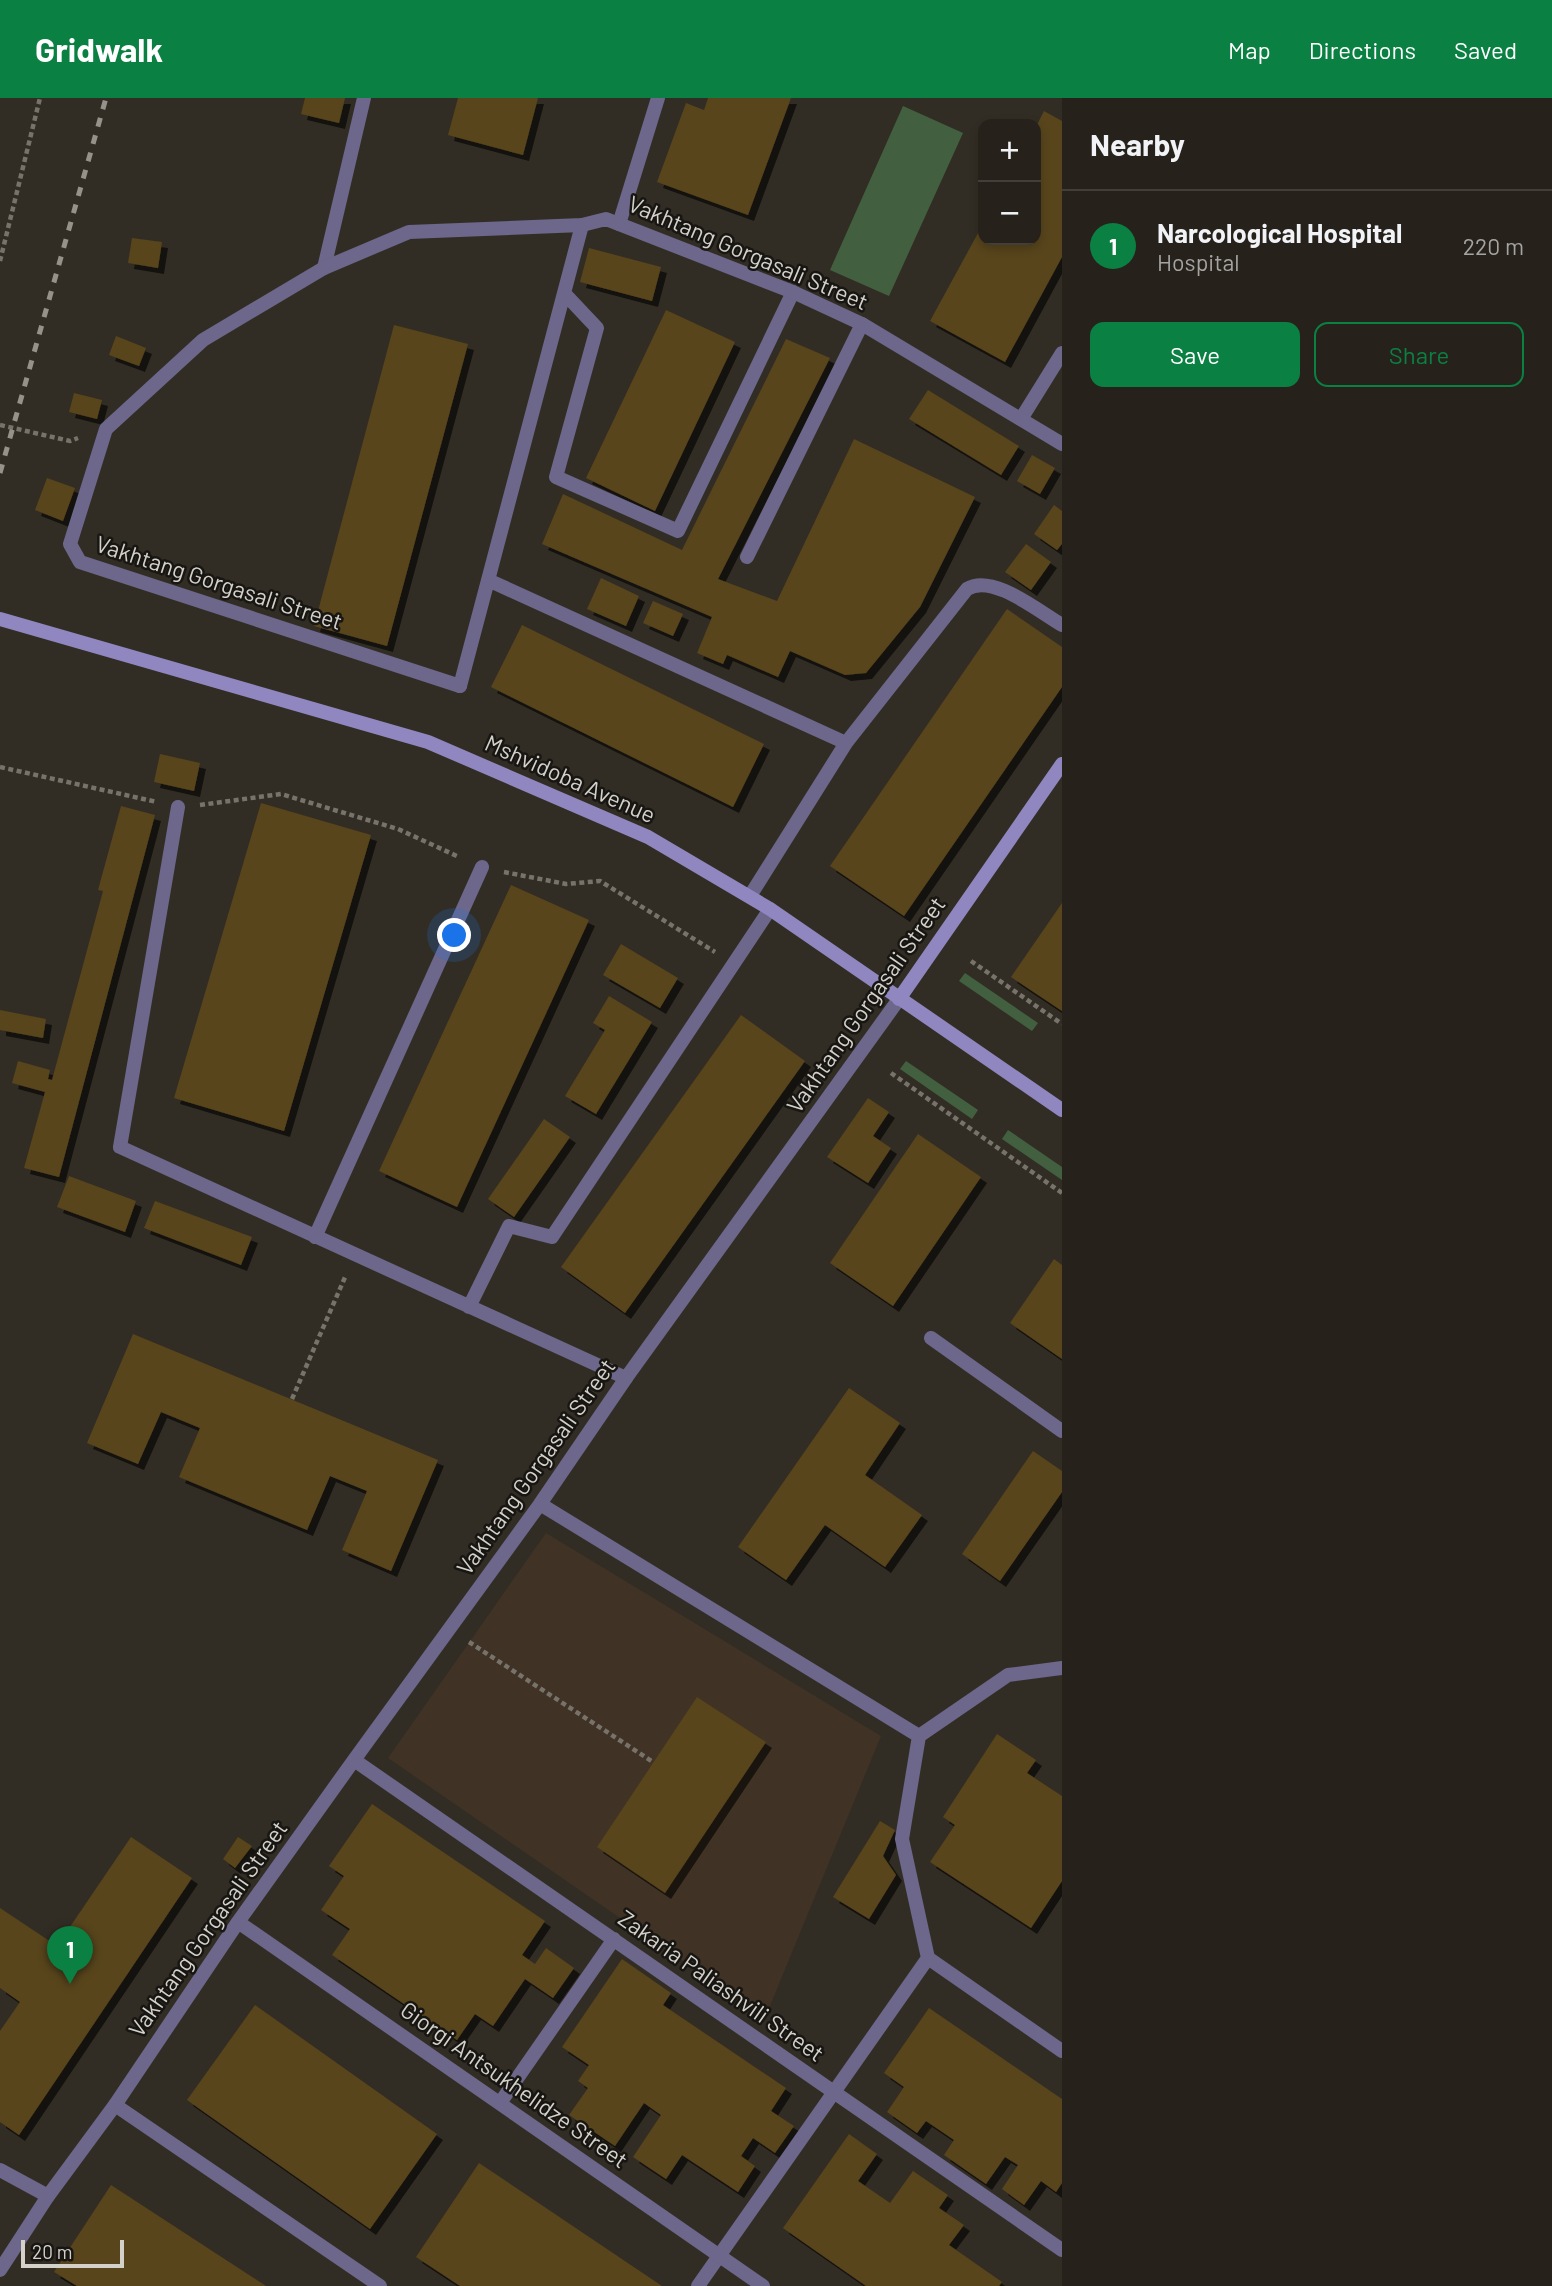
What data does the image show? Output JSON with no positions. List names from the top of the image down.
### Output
{
  "streets": {
    "main road": ["Vakhtang Gorgasali Street", "Mshvidoba Avenue"],
    "street": ["Zakaria Paliashvili Street", "Giorgi Antsukhelidze Street"]
  },
  "crossings": [
    ["Vakhtang Gorgasali Street", "Mshvidoba Avenue"],
    ["Vakhtang Gorgasali Street", "Zakaria Paliashvili Street"],
    ["Vakhtang Gorgasali Street", "Giorgi Antsukhelidze Street"]
  ],
  "scale_bar": "20 m",
  "page": {
    "header": "Gridwalk",
    "nav": ["Map", "Directions", "Saved"],
    "heading": "Nearby",
    "map_buttons": ["+", "−"],
    "list": [
      {
        "mark": "1",
        "name": "Narcological Hospital",
        "note": "Hospital",
        "value": "220 m"
      }
    ],
    "buttons": ["Save", "Share"],
    "pins": "1",
    "scale": "20 m"
  }
}
